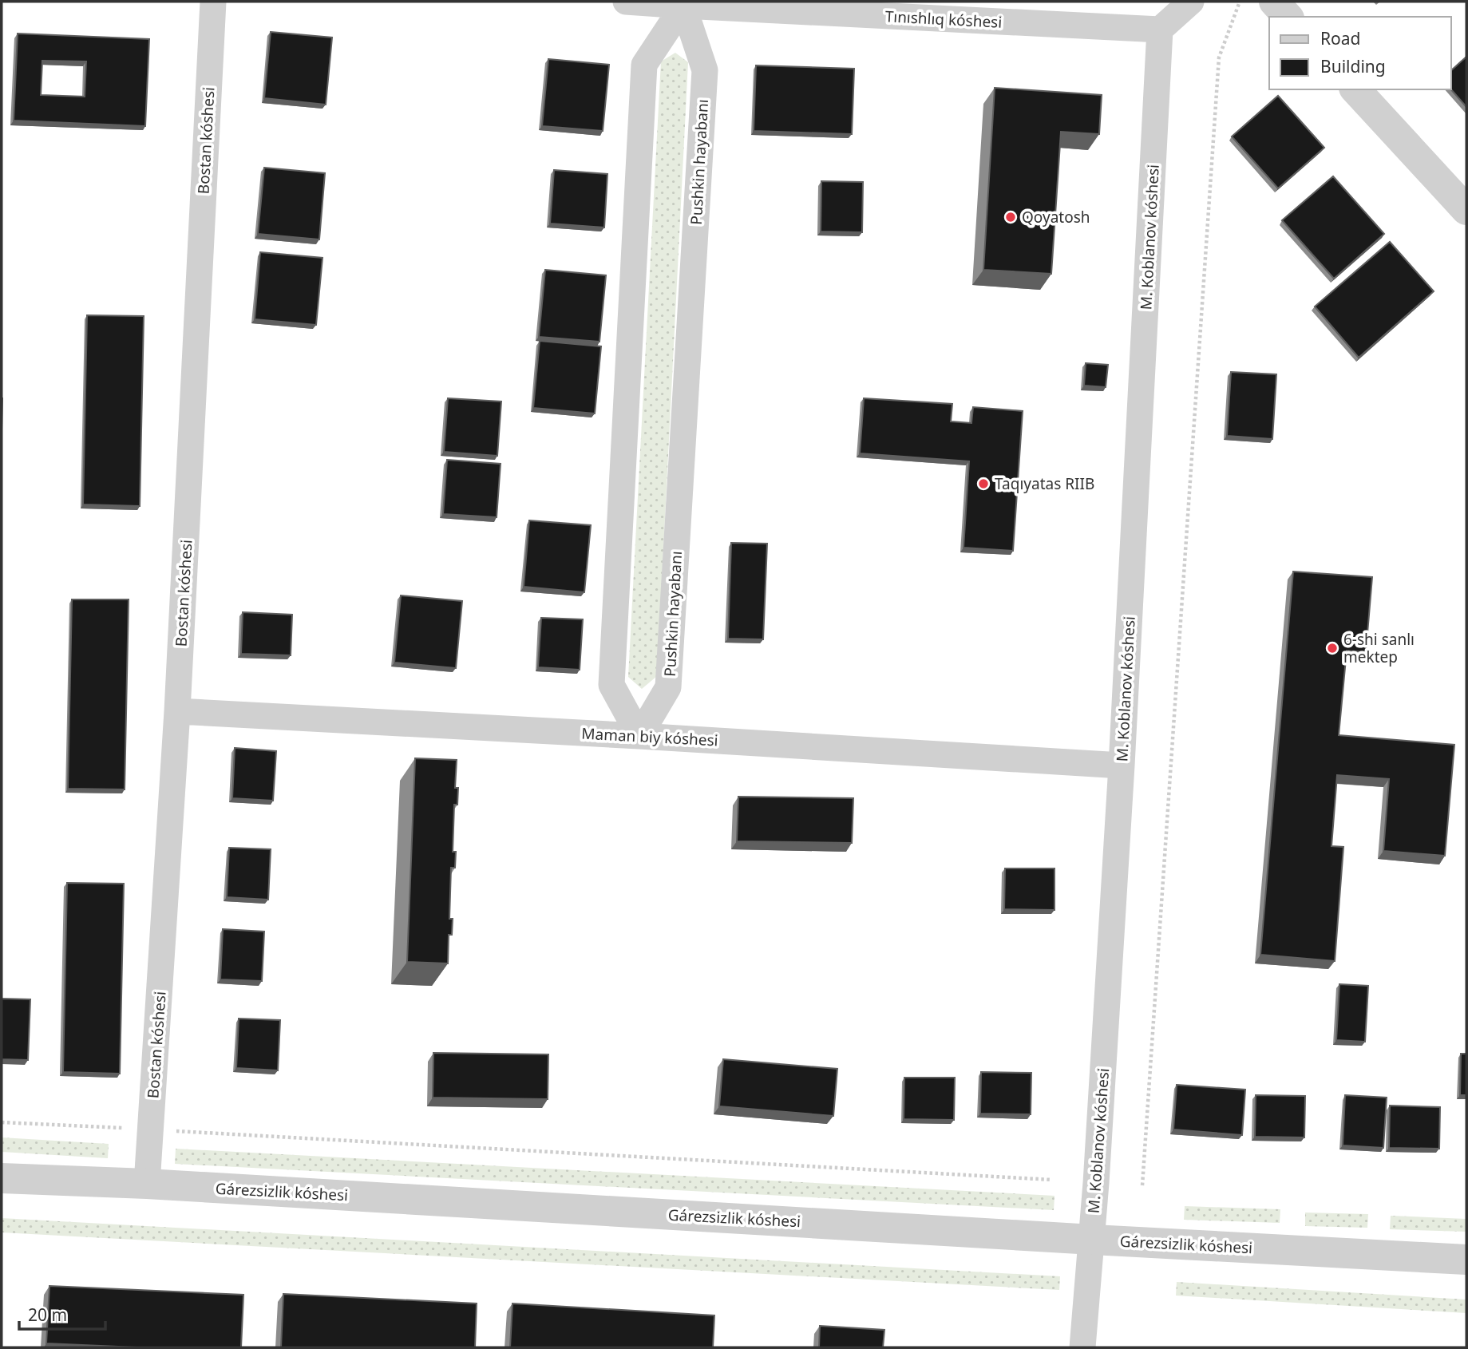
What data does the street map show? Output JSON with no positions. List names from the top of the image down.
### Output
{
  "streets": {
    "street": [
      "Tınıshlıq kóshesi",
      "Bostan kóshesi",
      "Pushkin hayabanı",
      "M. Koblanov kóshesi",
      "Maman biy kóshesi",
      "Gárezsizlik kóshesi"
    ]
  },
  "crossings": [
    ["Tınıshlıq kóshesi", "Pushkin hayabanı"],
    ["Tınıshlıq kóshesi", "M. Koblanov kóshesi"],
    ["Bostan kóshesi", "Maman biy kóshesi"],
    ["Bostan kóshesi", "Gárezsizlik kóshesi"],
    ["Pushkin hayabanı", "Maman biy kóshesi"],
    ["M. Koblanov kóshesi", "Maman biy kóshesi"],
    ["M. Koblanov kóshesi", "Gárezsizlik kóshesi"]
  ],
  "places": ["Qoyatosh", "Taqıyatas RIIB", "6-shi sanlı mektep"],
  "legend": ["Road", "Building"],
  "scale_bar": "20 m"
}
